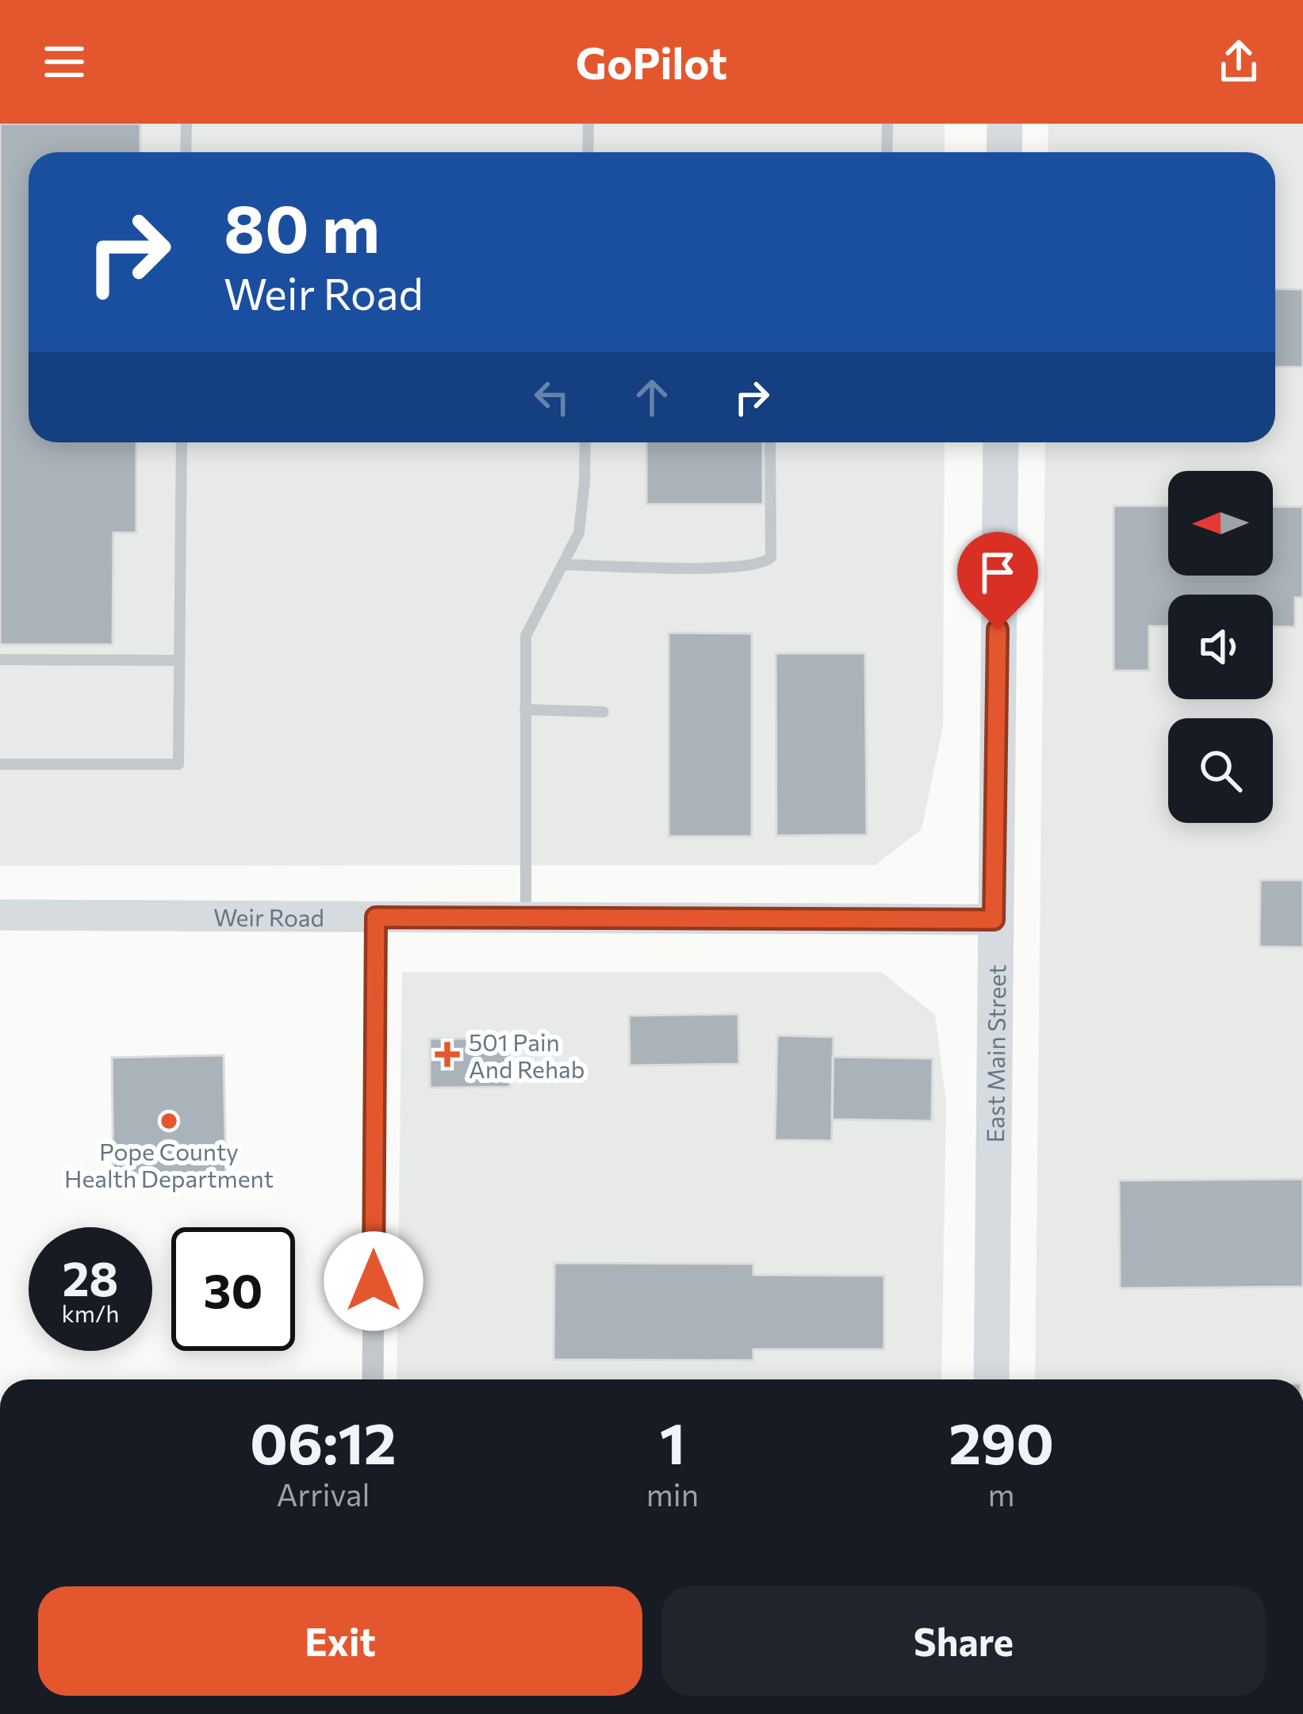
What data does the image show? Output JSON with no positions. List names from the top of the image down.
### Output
{
  "streets": {
    "main road": ["Weir Road", "East Main Street"]
  },
  "crossings": [
    ["Weir Road", "East Main Street"]
  ],
  "places": {
    "health": ["501 Pain And Rehab"],
    "other": ["Pope County Health Department"]
  },
  "north": "left",
  "page": {
    "header": "GoPilot",
    "turn": ["80 m", "Weir Road"],
    "speed": "28 km/h",
    "limit": "30",
    "eta": [
      "06:12",
      "Arrival",
      "1",
      "min",
      "290",
      "m"
    ],
    "buttons": ["Exit", "Share"]
  }
}
